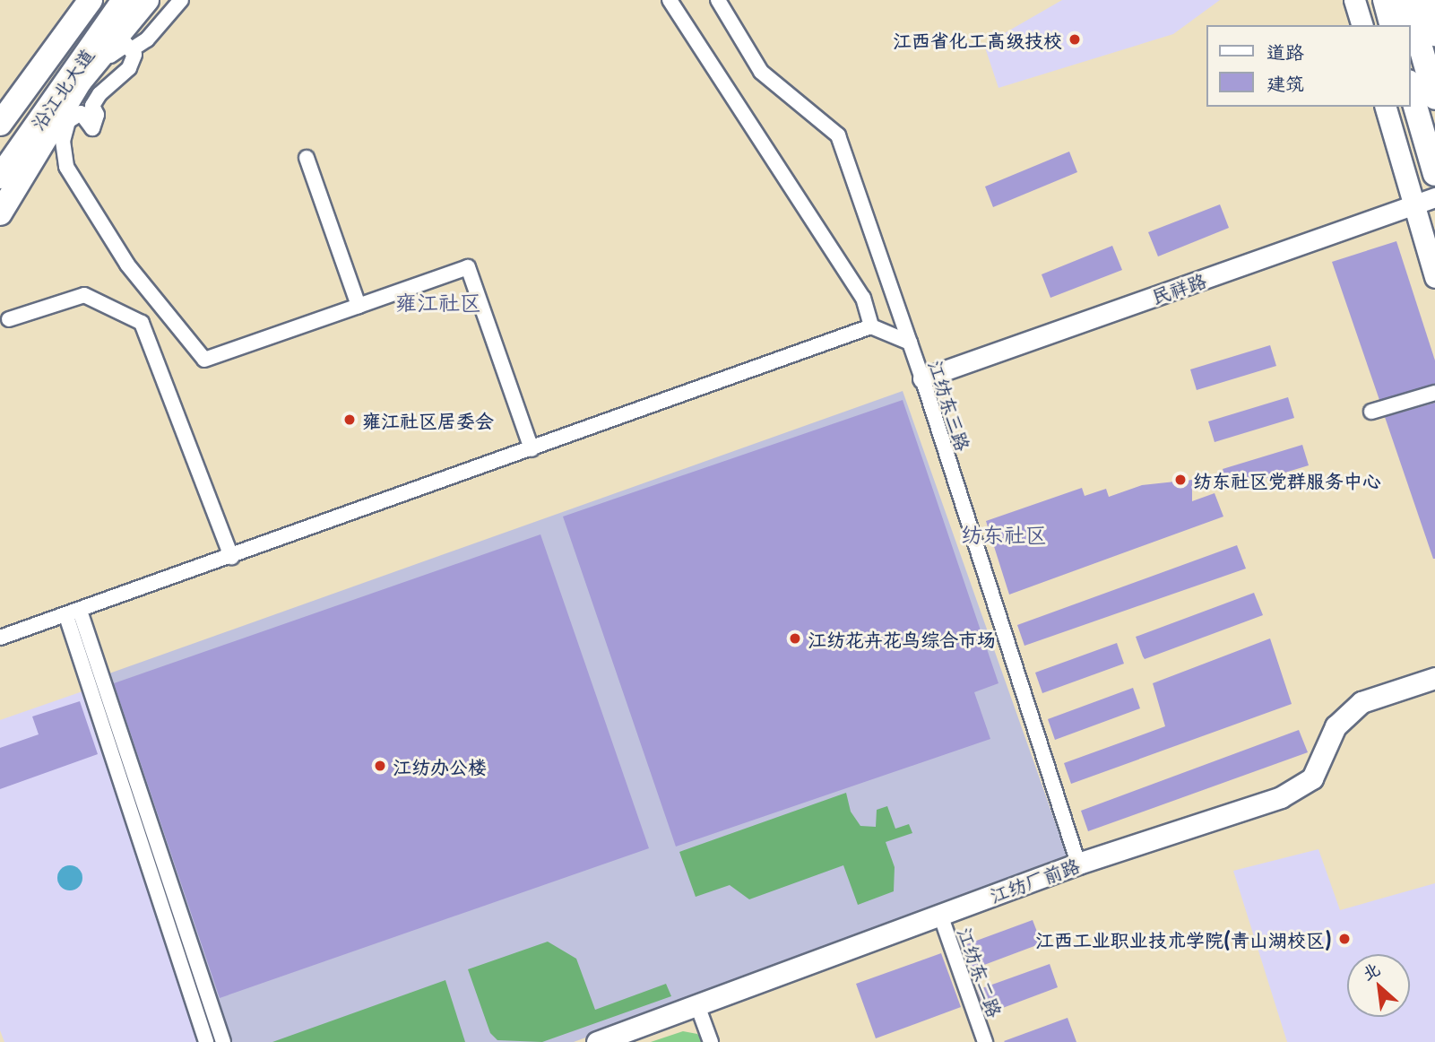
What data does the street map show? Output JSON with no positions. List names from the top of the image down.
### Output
{
  "streets": {
    "main road": ["沿江北大道", "江纺厂前路"],
    "street": ["民祥路", "江纺东三路", "江纺东二路"]
  },
  "crossings": [
    ["民祥路", "江纺东三路"],
    ["江纺东三路", "江纺厂前路"],
    ["江纺厂前路", "江纺东二路"]
  ],
  "districts": ["雍江社区", "纺东社区"],
  "places": [
    "江西省化工高级技校",
    "雍江社区居委会",
    "纺东社区党群服务中心",
    "江纺花卉花鸟综合市场",
    "江纺办公楼",
    "江西工业职业技术学院(青山湖校区)"
  ],
  "legend": ["道路", "建筑"],
  "north": "top left"
}
